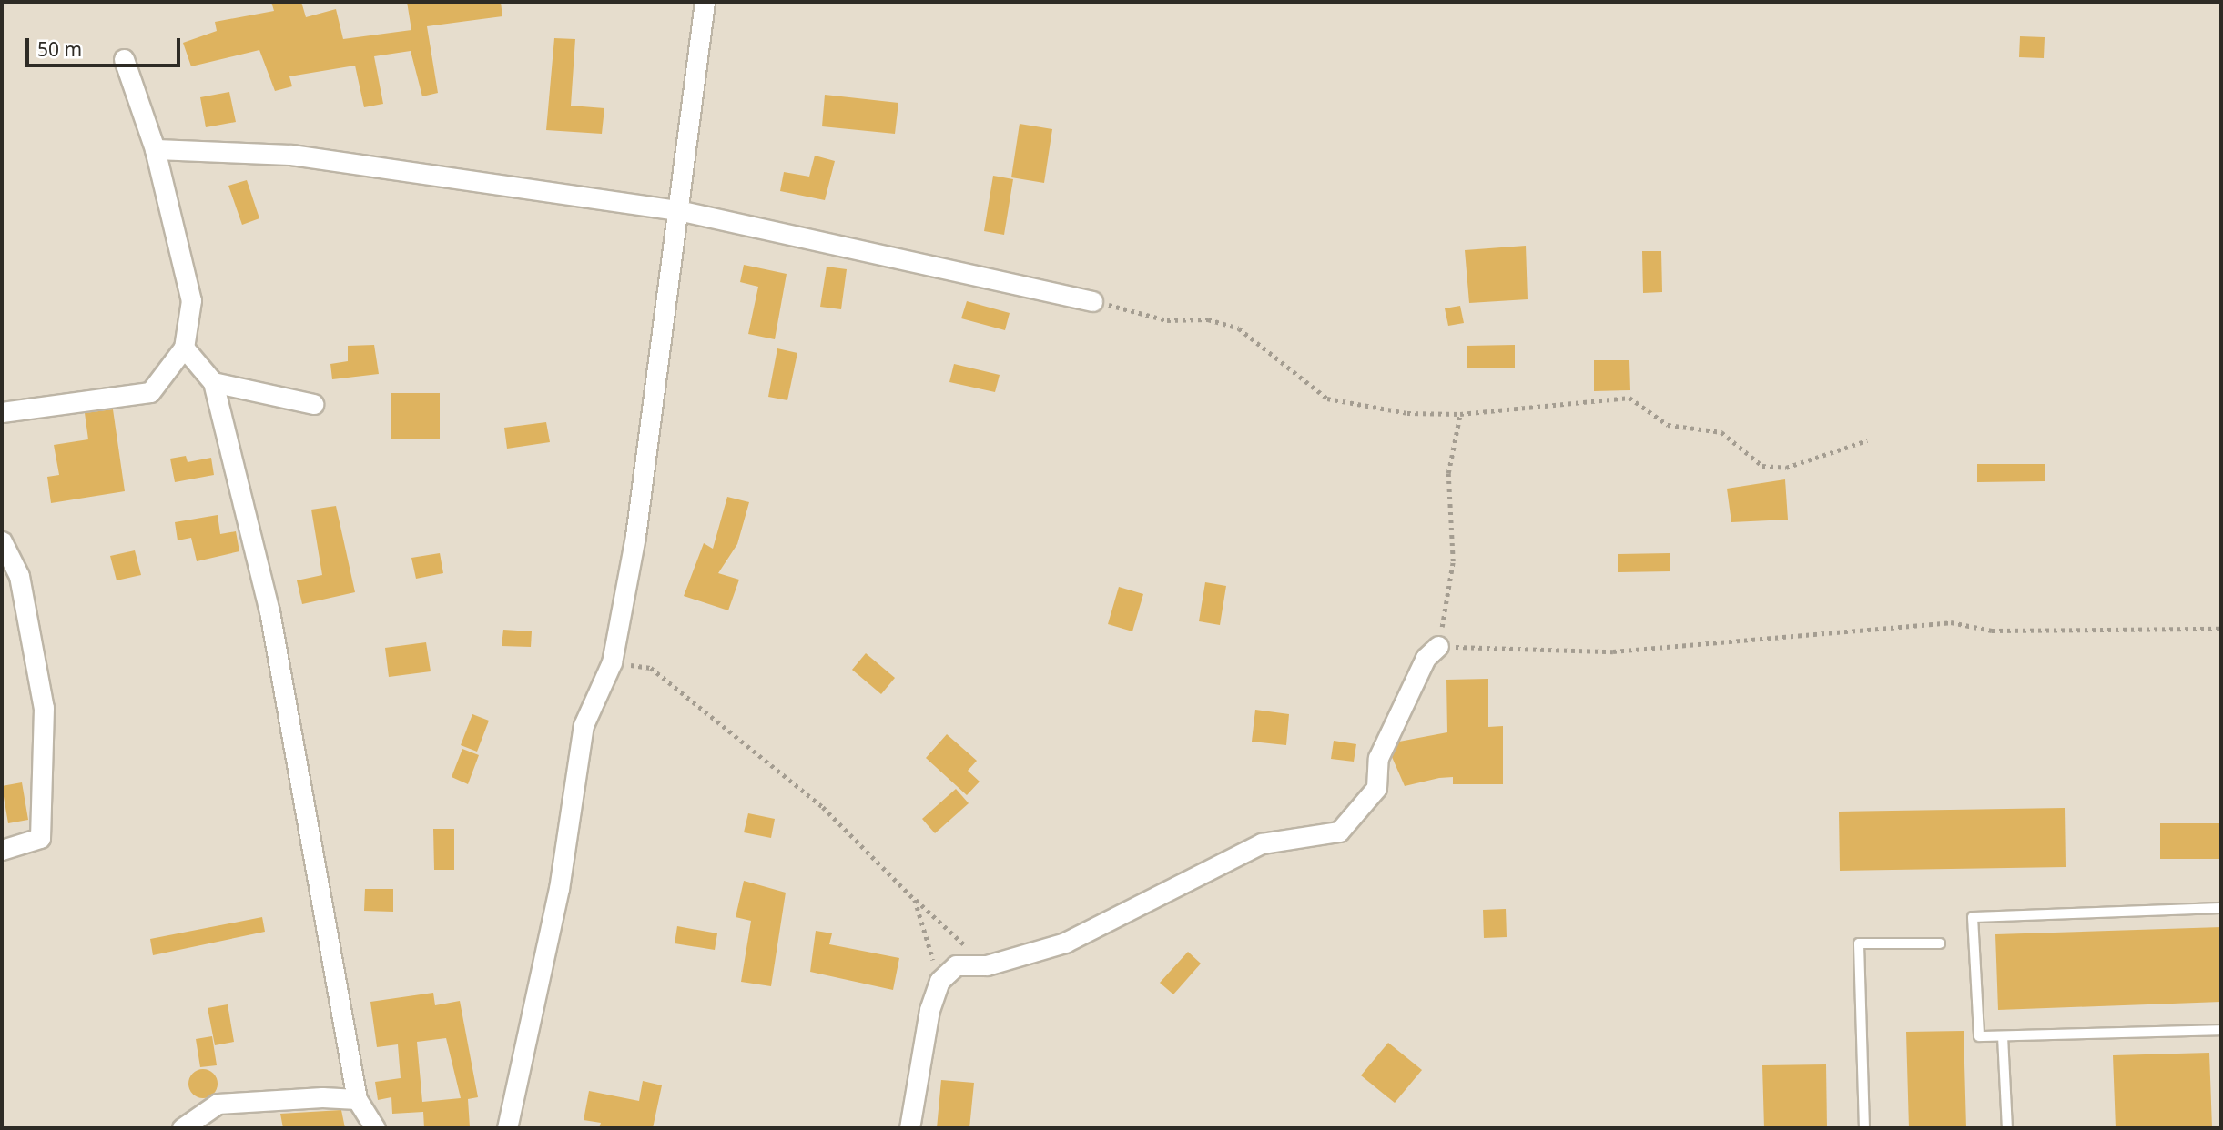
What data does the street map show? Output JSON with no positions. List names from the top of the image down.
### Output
{
  "scale_bar": "50 m"
}
